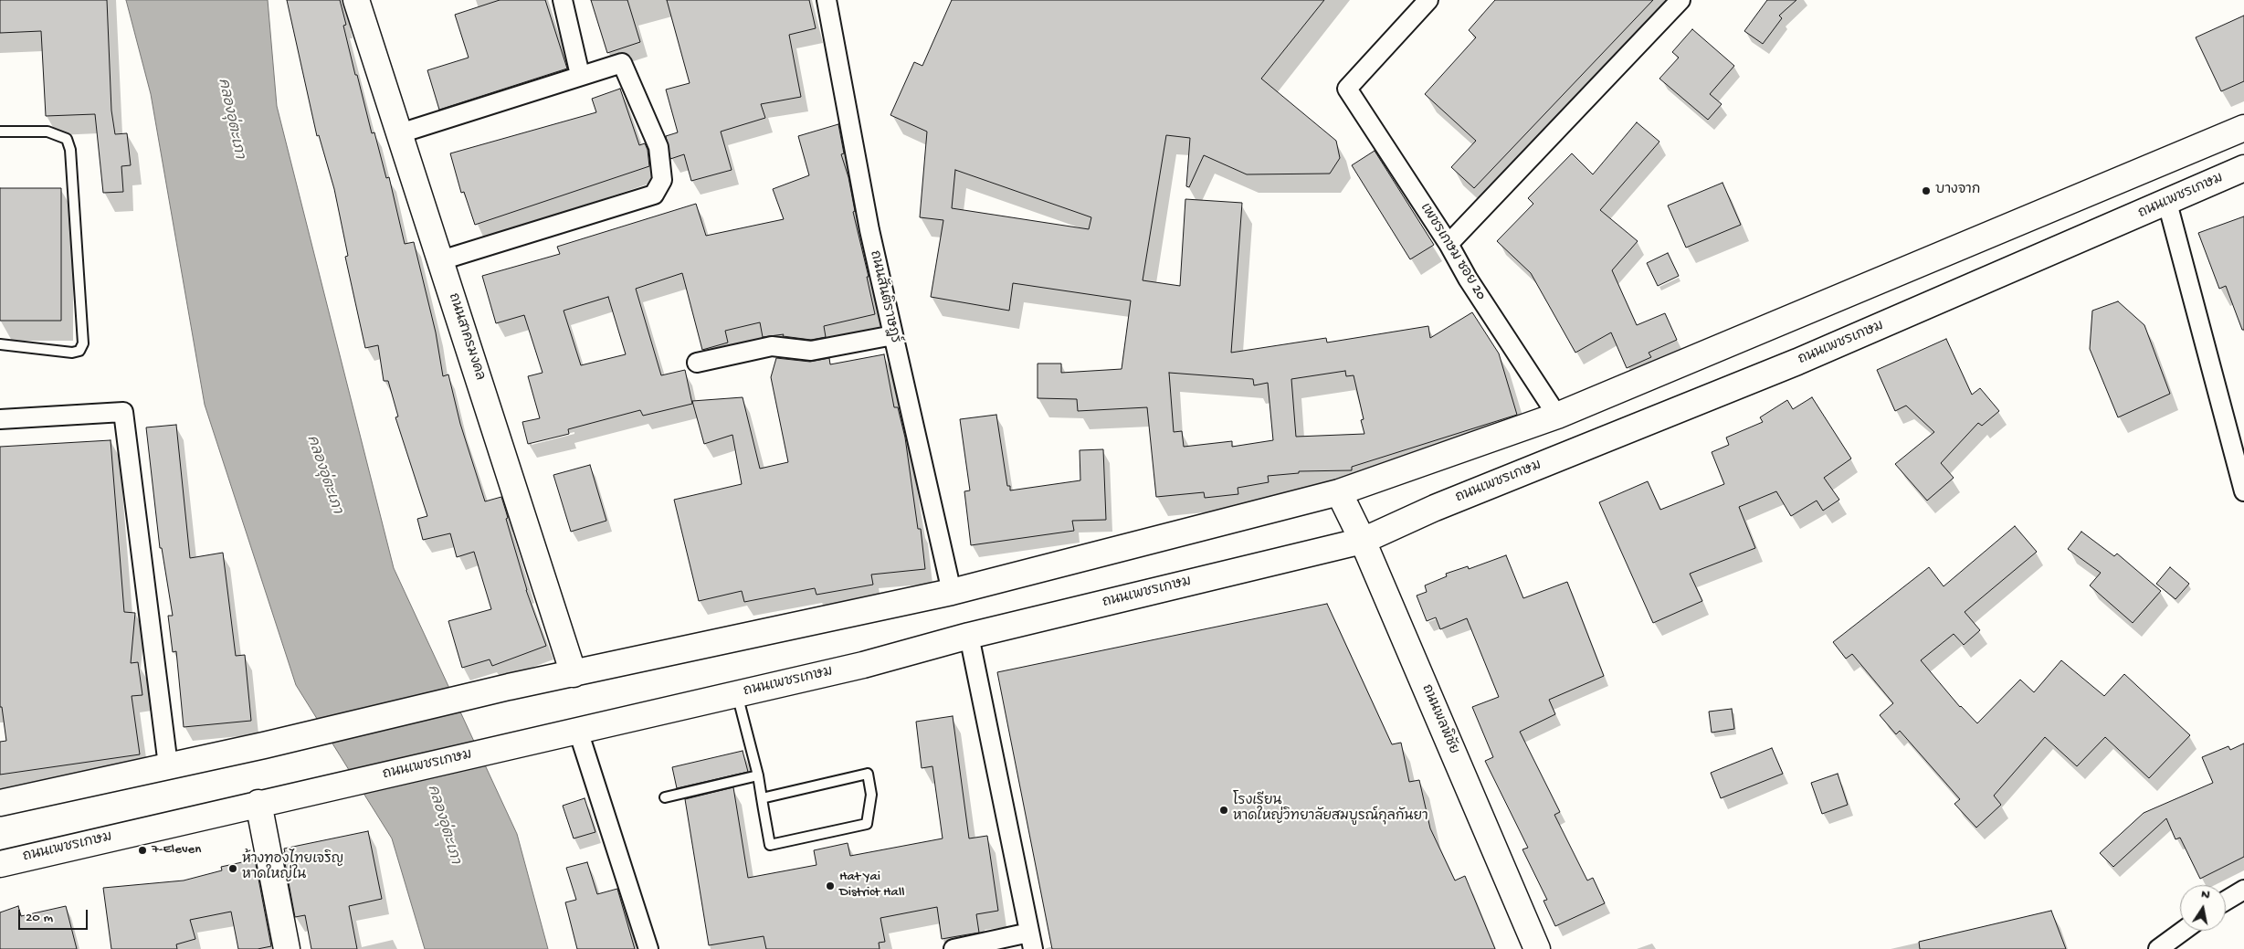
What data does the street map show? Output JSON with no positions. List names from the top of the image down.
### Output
{
  "streets": {
    "main road": ["ถนนเพชรเกษม", "ถนนสาครมงคล", "ถนนพลพิชัย"],
    "street": ["เพชรเกษม ซอย 20", "ถนนสันติราษฎร์"]
  },
  "crossings": [
    ["ถนนเพชรเกษม", "ถนนพลพิชัย"]
  ],
  "water": ["คลองอุ่ตะเภา"],
  "places": [
    "บางจาก",
    "โรงเรียน หาดใหญ่วิทยาลัยสมบูรณ์กุลกันยา",
    "7-Eleven",
    "ห้างทองไทยเจริญ หาดใหญ่ใน",
    "Hat Yai District Hall"
  ],
  "scale_bar": "20 m",
  "north": "top"
}
